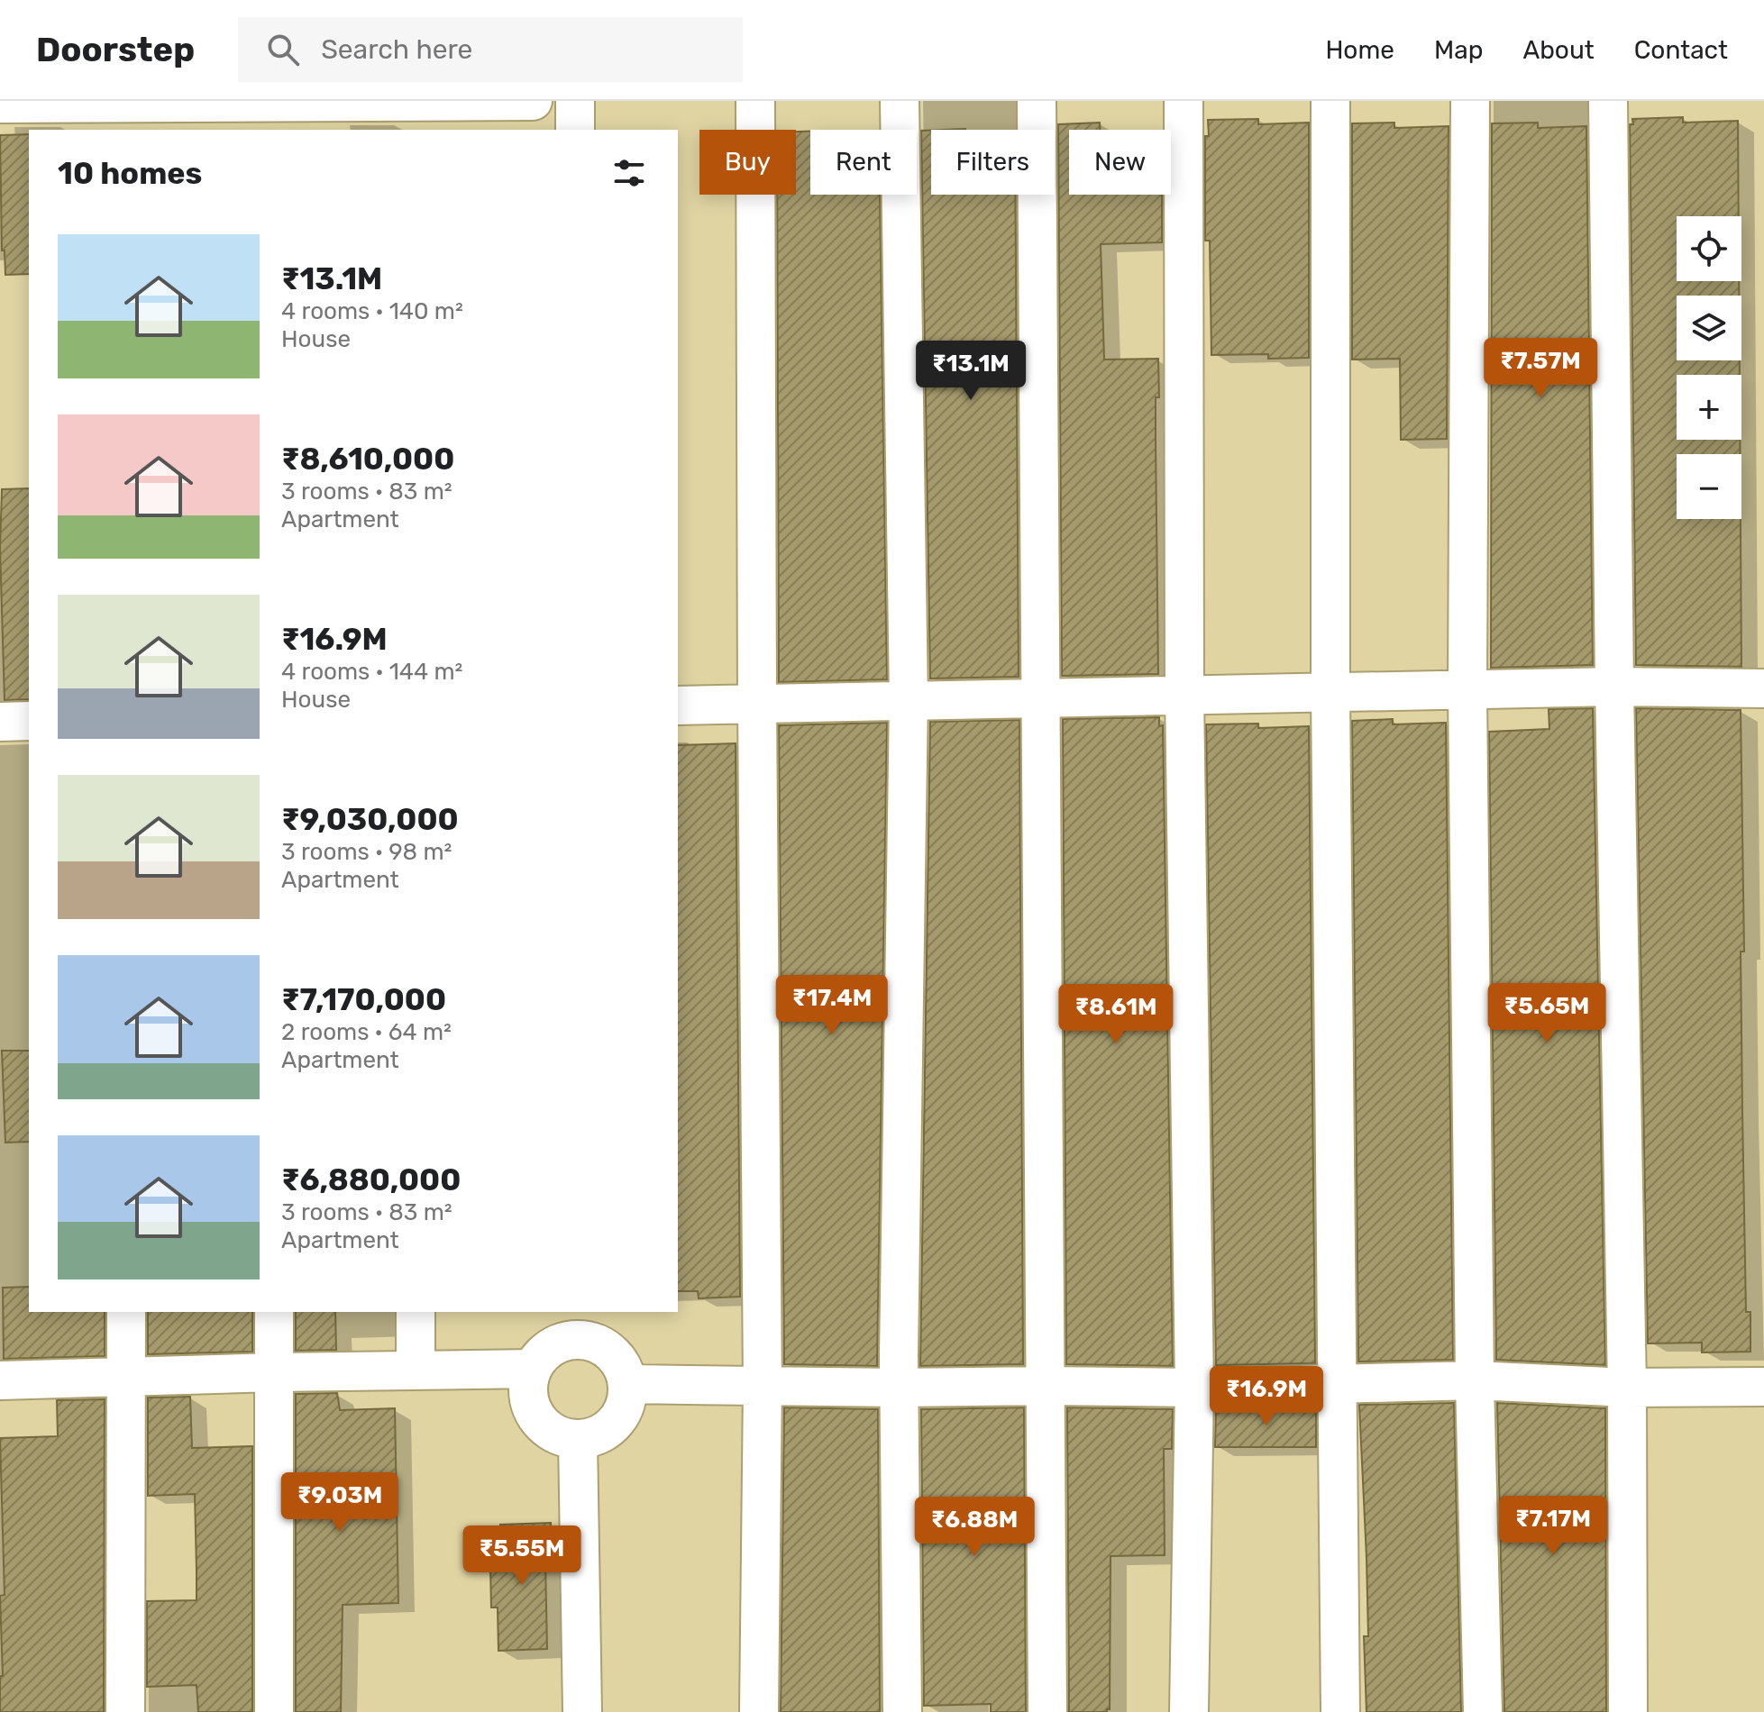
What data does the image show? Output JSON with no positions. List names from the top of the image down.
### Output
{
  "page": {
    "header": "Doorstep",
    "search": "Search here",
    "nav": [
      "Home",
      "Map",
      "About",
      "Contact"
    ],
    "chip": [
      "Buy",
      "Rent",
      "Filters",
      "New"
    ],
    "heading": "10 homes",
    "map_buttons": ["+", "−"],
    "list": [
      {
        "name": "₹13.1M",
        "note": "4 rooms · 140 m² · House"
      },
      {
        "name": "₹8,610,000",
        "note": "3 rooms · 83 m² · Apartment"
      },
      {
        "name": "₹16.9M",
        "note": "4 rooms · 144 m² · House"
      },
      {
        "name": "₹9,030,000",
        "note": "3 rooms · 98 m² · Apartment"
      },
      {
        "name": "₹7,170,000",
        "note": "2 rooms · 64 m² · Apartment"
      },
      {
        "name": "₹6,880,000",
        "note": "3 rooms · 83 m² · Apartment"
      }
    ],
    "price": [
      "₹7.57M",
      "₹13.1M",
      "₹17.4M",
      "₹5.65M",
      "₹8.61M",
      "₹16.9M",
      "₹9.03M",
      "₹7.17M",
      "₹6.88M",
      "₹5.55M"
    ]
  }
}
